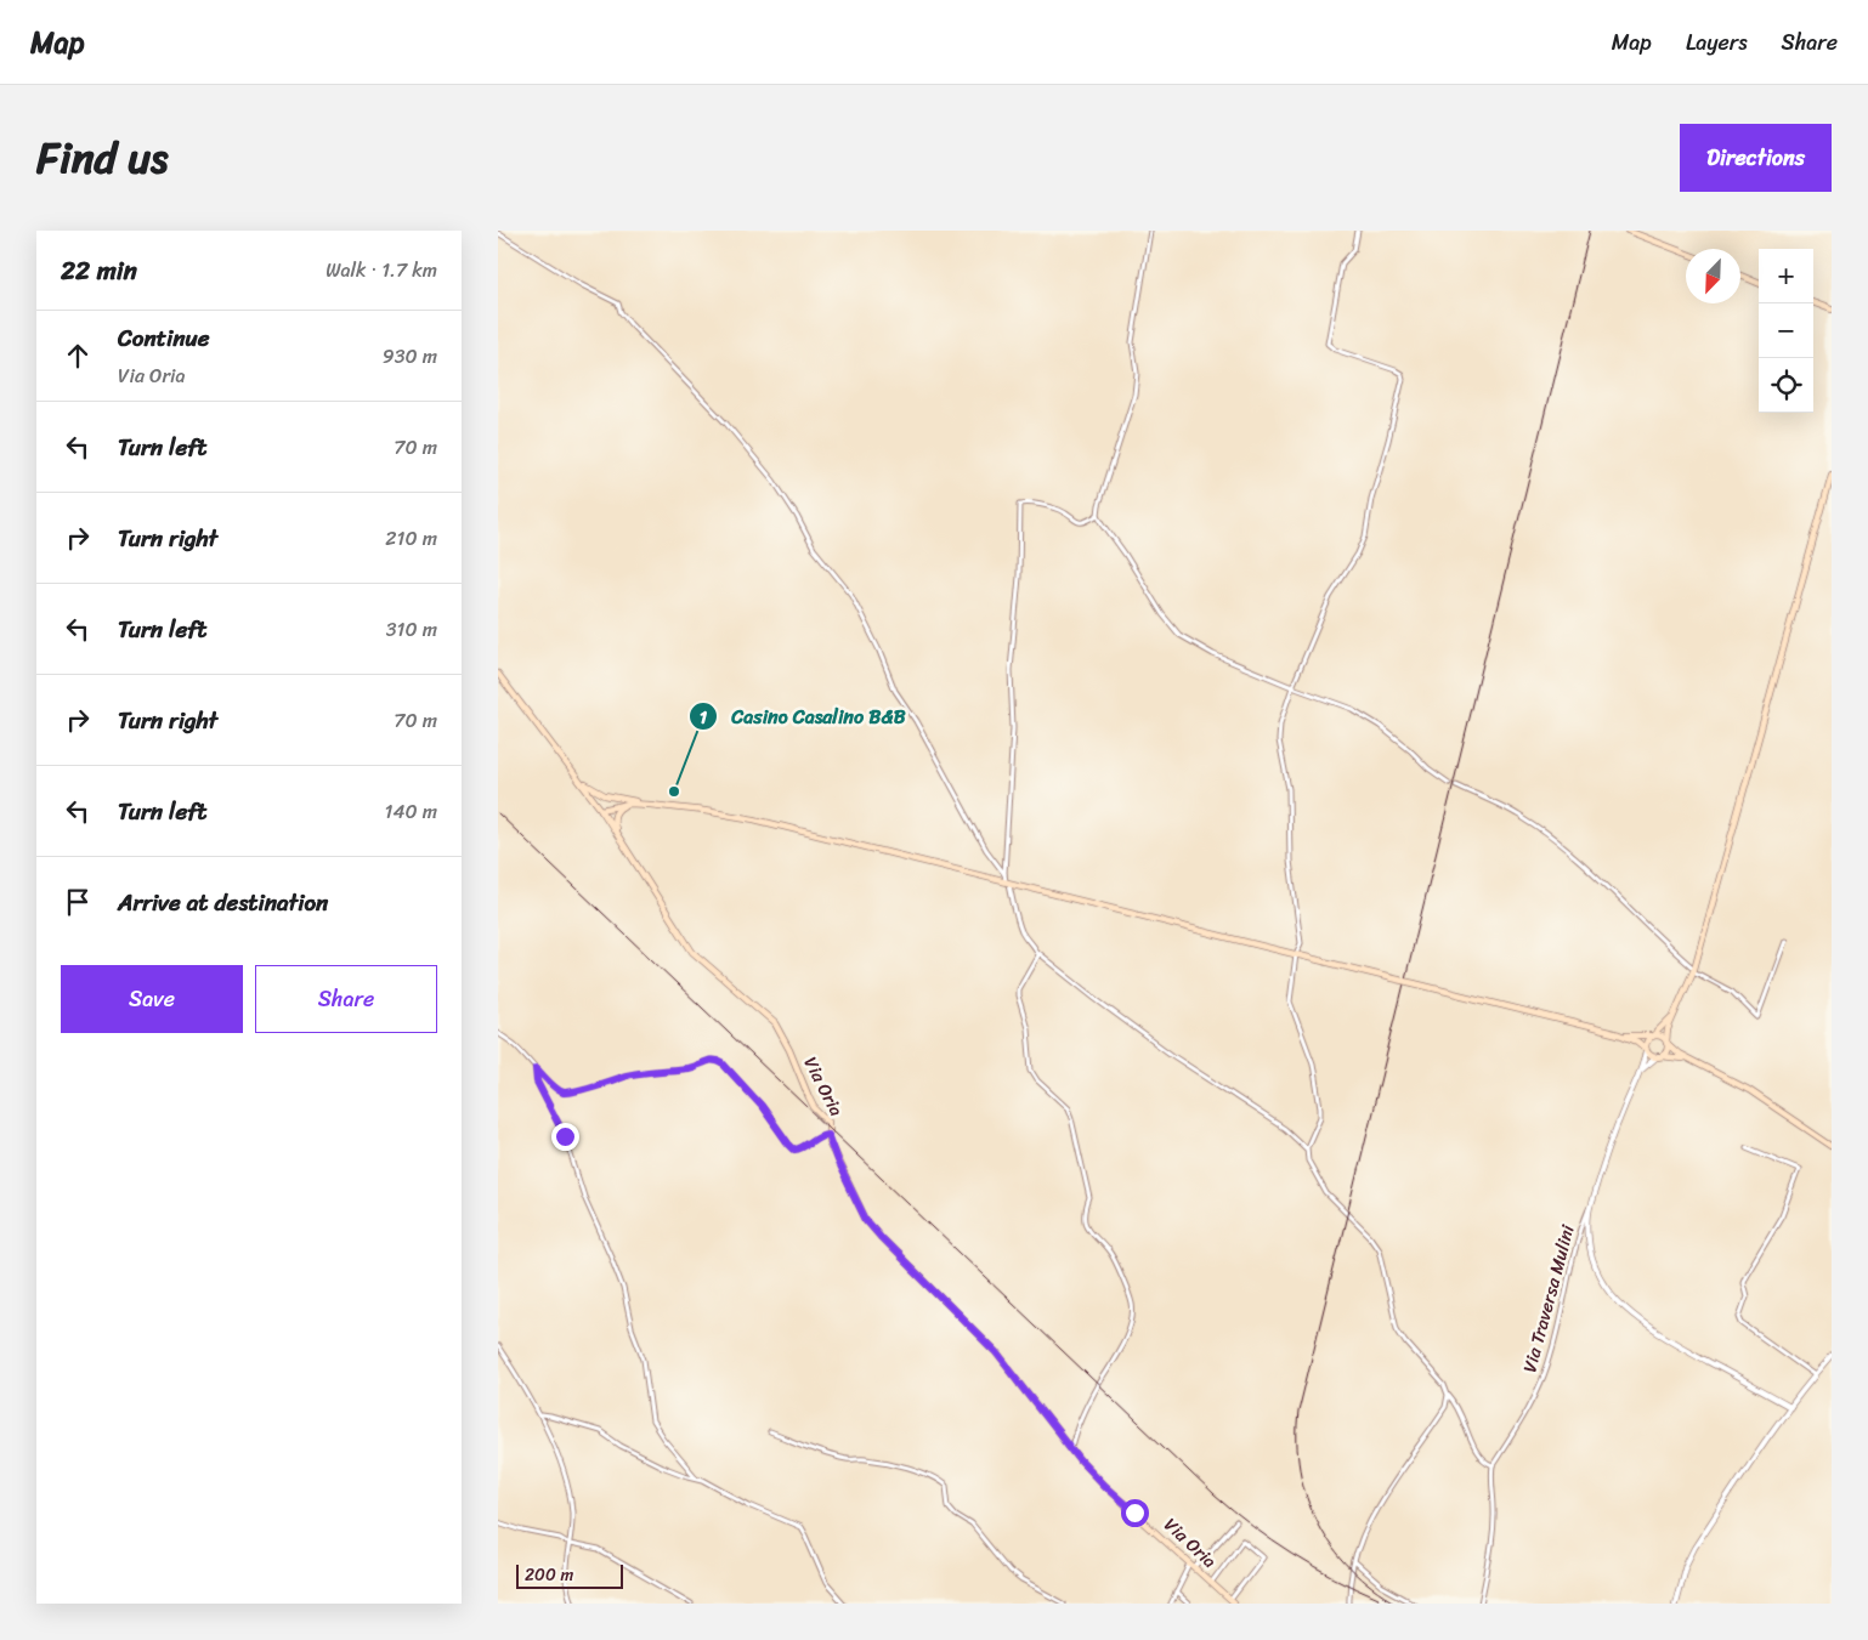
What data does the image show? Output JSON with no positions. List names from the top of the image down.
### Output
{
  "streets": {
    "main road": ["Via Oria"],
    "street": ["Via Traversa Mulini"]
  },
  "places": ["Casino Casalino B&B"],
  "scale_bar": "200 m",
  "north": "bottom left",
  "page": {
    "header": "Map",
    "nav": ["Map", "Layers", "Share"],
    "title": "Find us",
    "buttons": [
      "Directions",
      ["Save", "Share"]
    ],
    "heading": ["22 min", "Walk · 1.7 km"],
    "map_buttons": ["+", "−"],
    "list": [
      ["Continue", "Via Oria", "930 m"],
      ["Turn left", "70 m"],
      ["Turn right", "210 m"],
      ["Turn left", "310 m"],
      ["Turn right", "70 m"],
      ["Turn left", "140 m"],
      "Arrive at destination"
    ],
    "scale": "200 m"
  }
}
